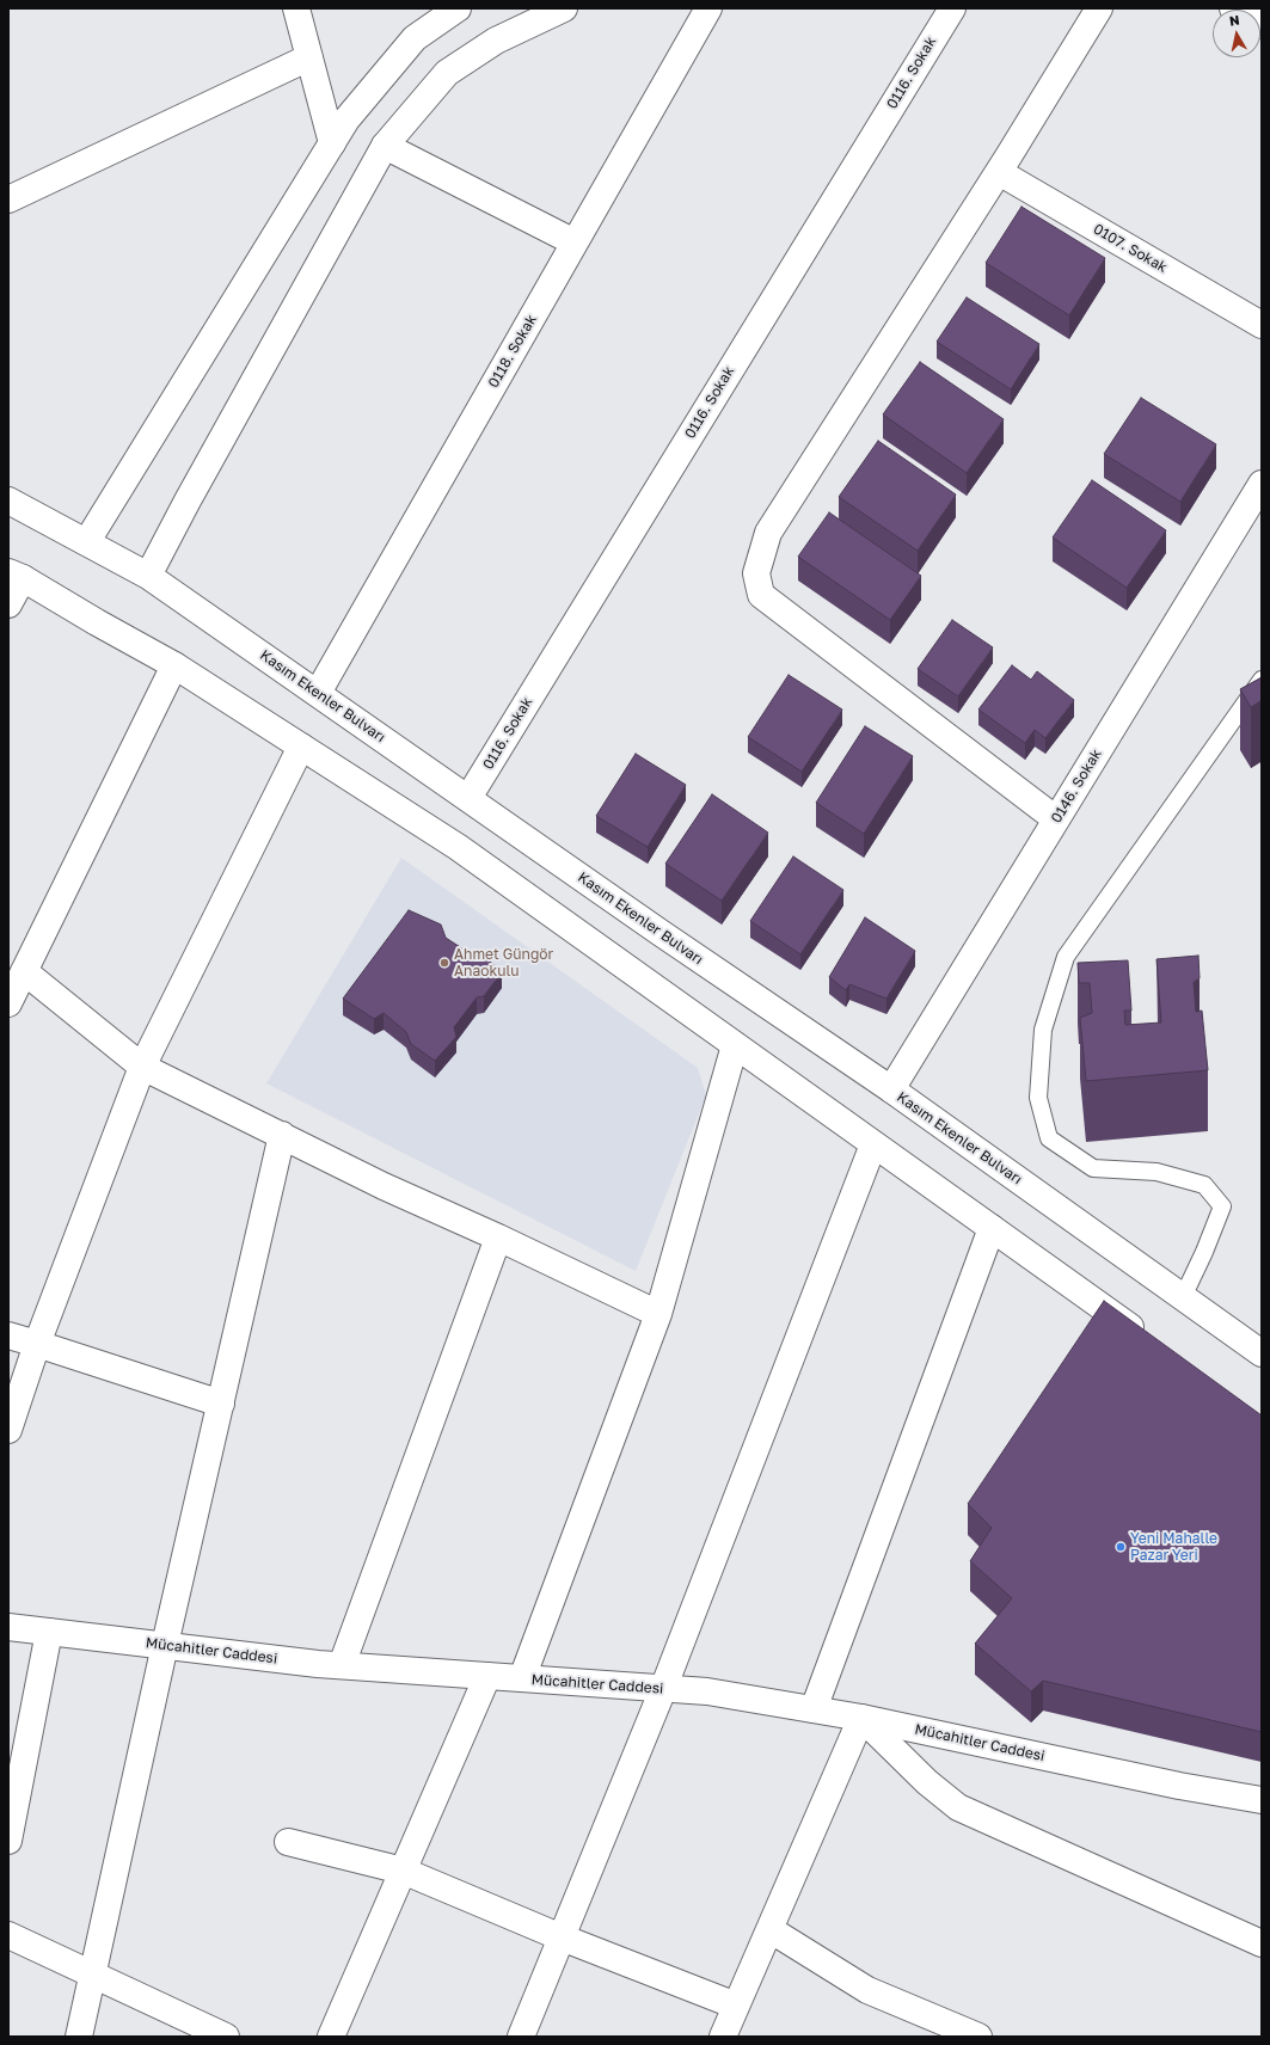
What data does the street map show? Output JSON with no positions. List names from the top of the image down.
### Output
{
  "streets": {
    "street": [
      "0116. Sokak",
      "0107. Sokak",
      "0118. Sokak",
      "Kasım Ekenler Bulvarı",
      "0146. Sokak",
      "Mücahitler Caddesi"
    ]
  },
  "crossings": [
    ["0116. Sokak", "Kasım Ekenler Bulvarı"],
    ["0118. Sokak", "Kasım Ekenler Bulvarı"],
    ["Kasım Ekenler Bulvarı", "0146. Sokak"]
  ],
  "places": ["Ahmet Güngör Anaokulu", "Yeni Mahalle Pazar Yeri"],
  "north": "top"
}
